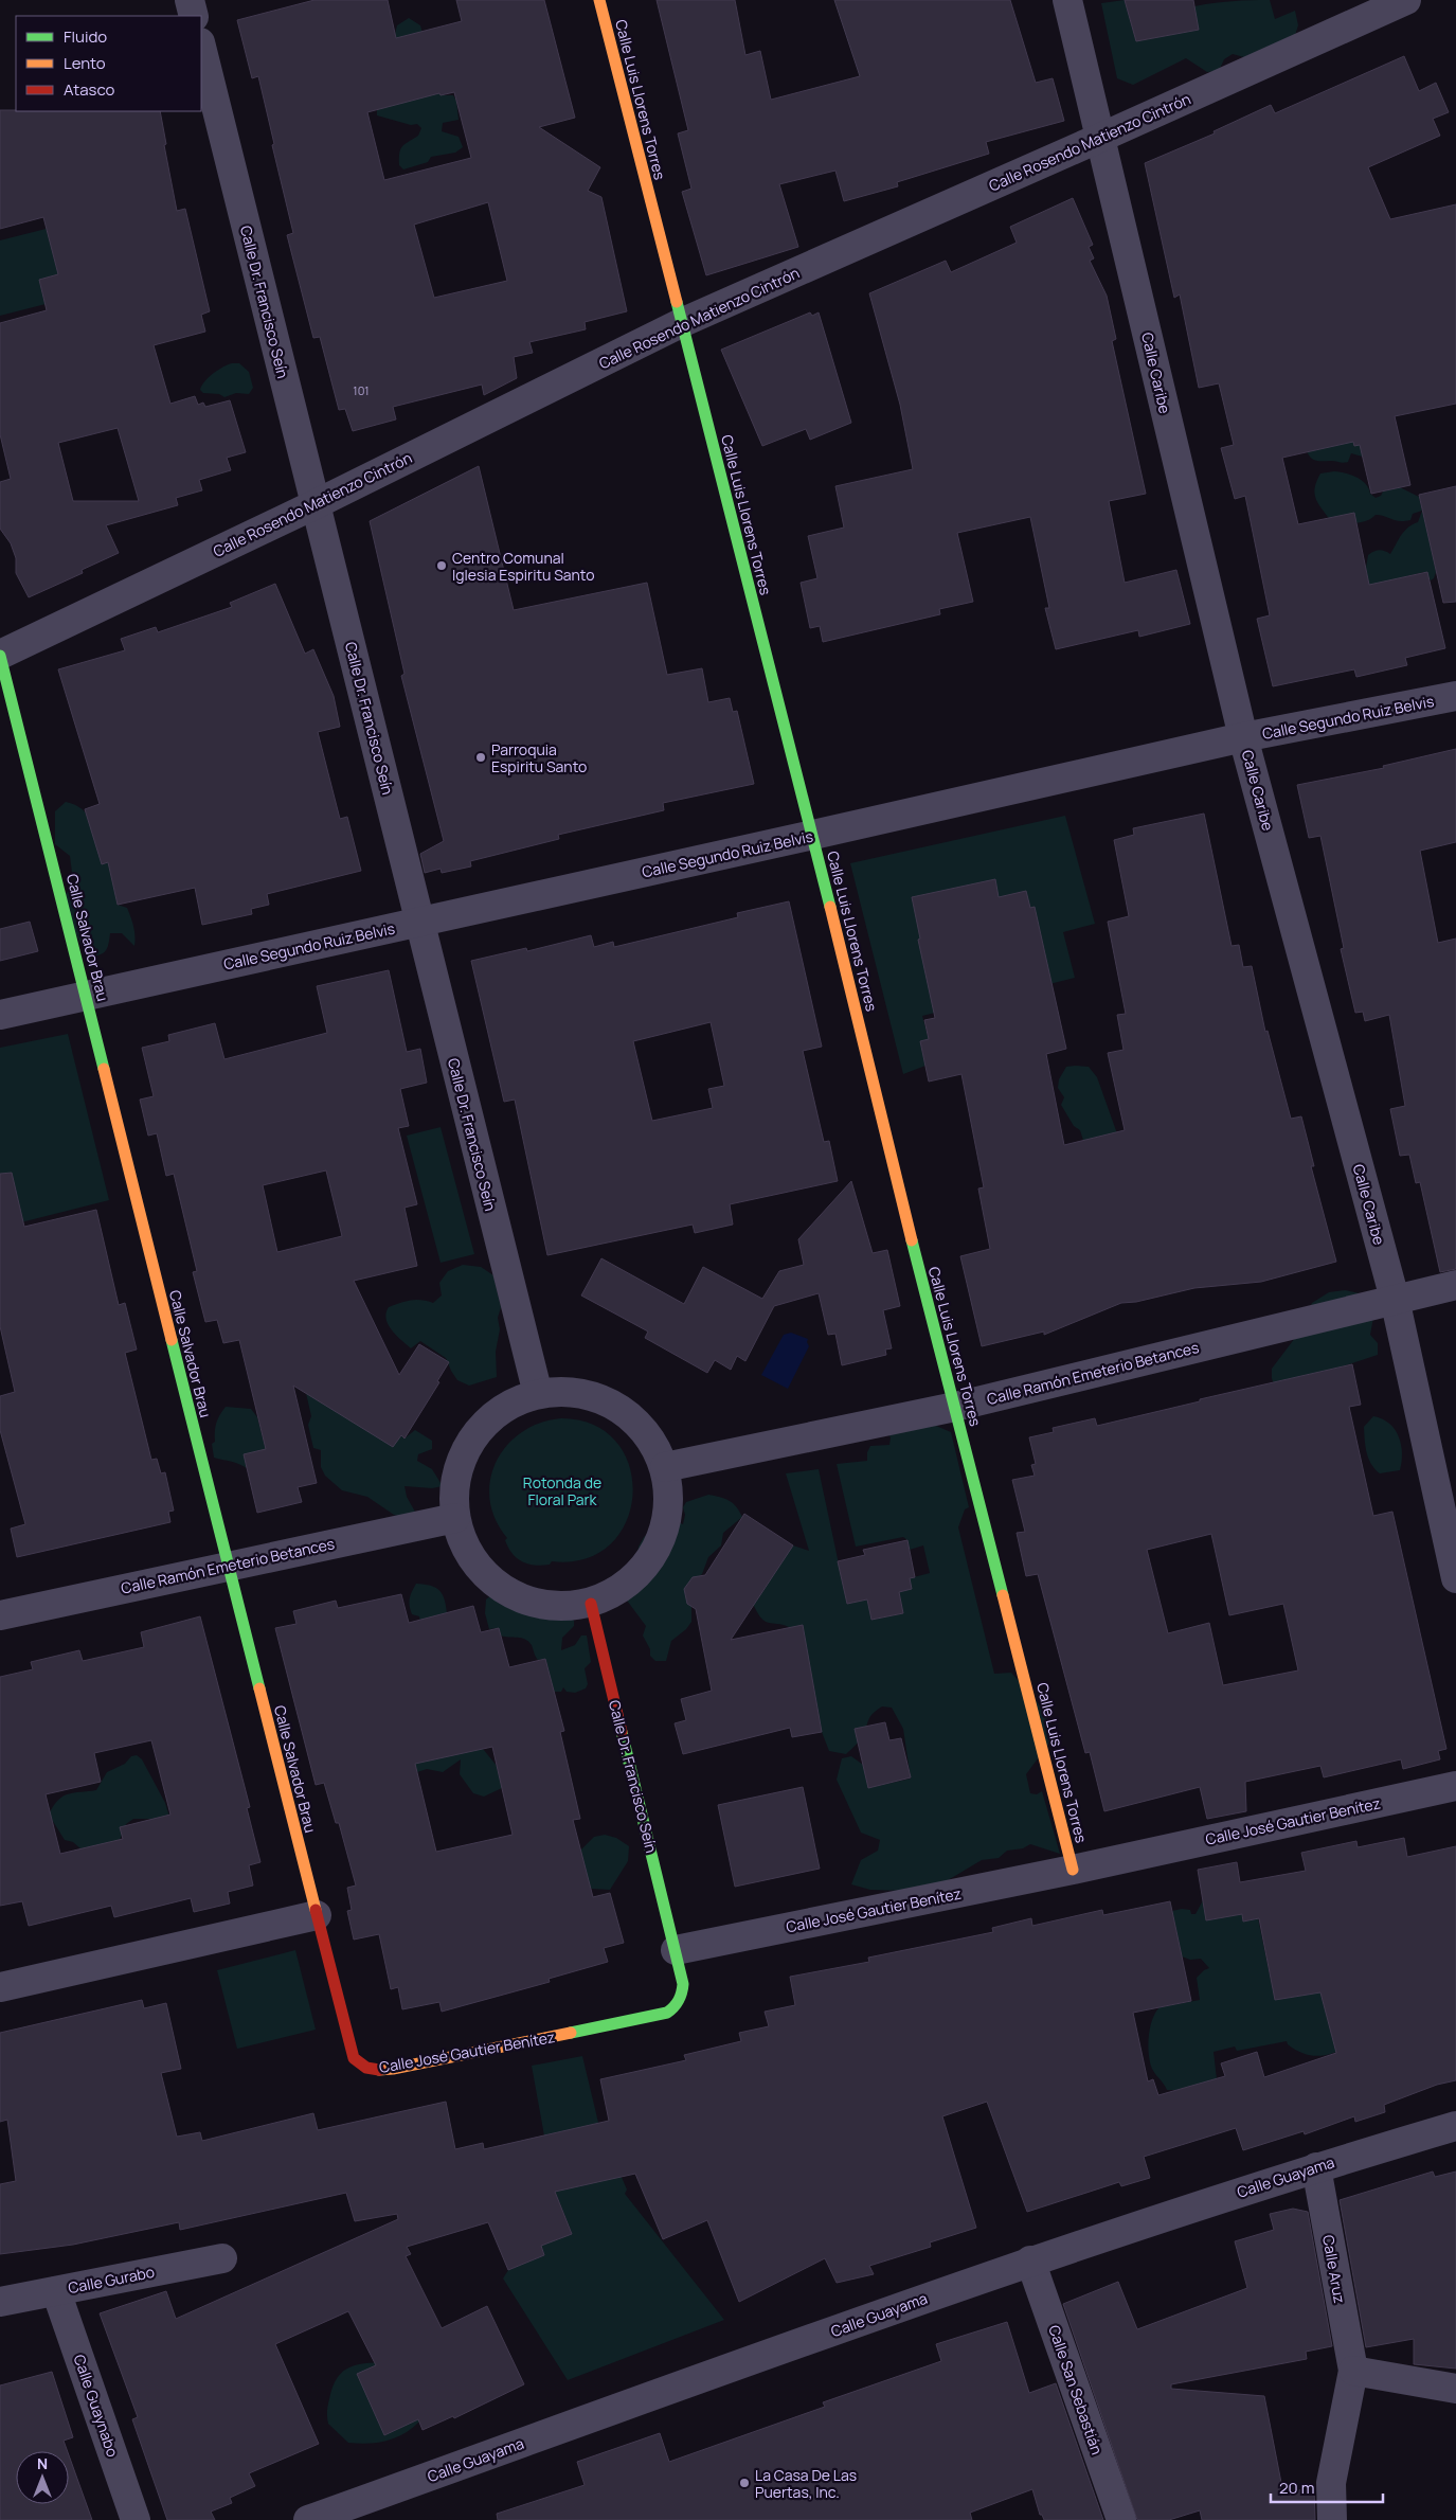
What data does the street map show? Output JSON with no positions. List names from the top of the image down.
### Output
{
  "streets": {
    "street": [
      "Calle Luis Llorens Torres",
      "Calle Rosendo Matienzo Cintrón",
      "Calle Dr. Francisco Seín",
      "Calle Caribe",
      "Calle Segundo Ruiz Belvis",
      "Calle Salvador Brau",
      "Calle Ramón Emeterio Betances",
      "Calle José Gautier Benítez",
      "Calle Guayama",
      "Calle Aruz",
      "Calle Gurabo",
      "Calle San Sebastián",
      "Calle Guaynabo"
    ]
  },
  "crossings": [
    ["Calle Luis Llorens Torres", "Calle Rosendo Matienzo Cintrón"],
    ["Calle Luis Llorens Torres", "Calle Segundo Ruiz Belvis"],
    ["Calle Luis Llorens Torres", "Calle Ramón Emeterio Betances"],
    ["Calle Luis Llorens Torres", "Calle José Gautier Benítez"],
    ["Calle Rosendo Matienzo Cintrón", "Calle Dr. Francisco Seín"],
    ["Calle Rosendo Matienzo Cintrón", "Calle Caribe"],
    ["Calle Rosendo Matienzo Cintrón", "Calle Salvador Brau"],
    ["Calle Dr. Francisco Seín", "Calle Segundo Ruiz Belvis"],
    ["Calle Dr. Francisco Seín", "Calle José Gautier Benítez"],
    ["Calle Caribe", "Calle Segundo Ruiz Belvis"],
    ["Calle Caribe", "Calle Ramón Emeterio Betances"],
    ["Calle Segundo Ruiz Belvis", "Calle Salvador Brau"],
    ["Calle Salvador Brau", "Calle Ramón Emeterio Betances"],
    ["Calle Salvador Brau", "Calle José Gautier Benítez"],
    ["Calle Guayama", "Calle Aruz"],
    ["Calle Guayama", "Calle San Sebastián"],
    ["Calle Gurabo", "Calle Guaynabo"]
  ],
  "parks": ["Rotonda de Floral Park"],
  "places": ["Centro Comunal Iglesia Espiritu Santo", "Parroquia Espiritu Santo", "La Casa De Las Puertas, Inc."],
  "house_numbers": ["101"],
  "legend": ["Fluido", "Lento", "Atasco"],
  "scale_bar": "20 m",
  "north": "top"
}
